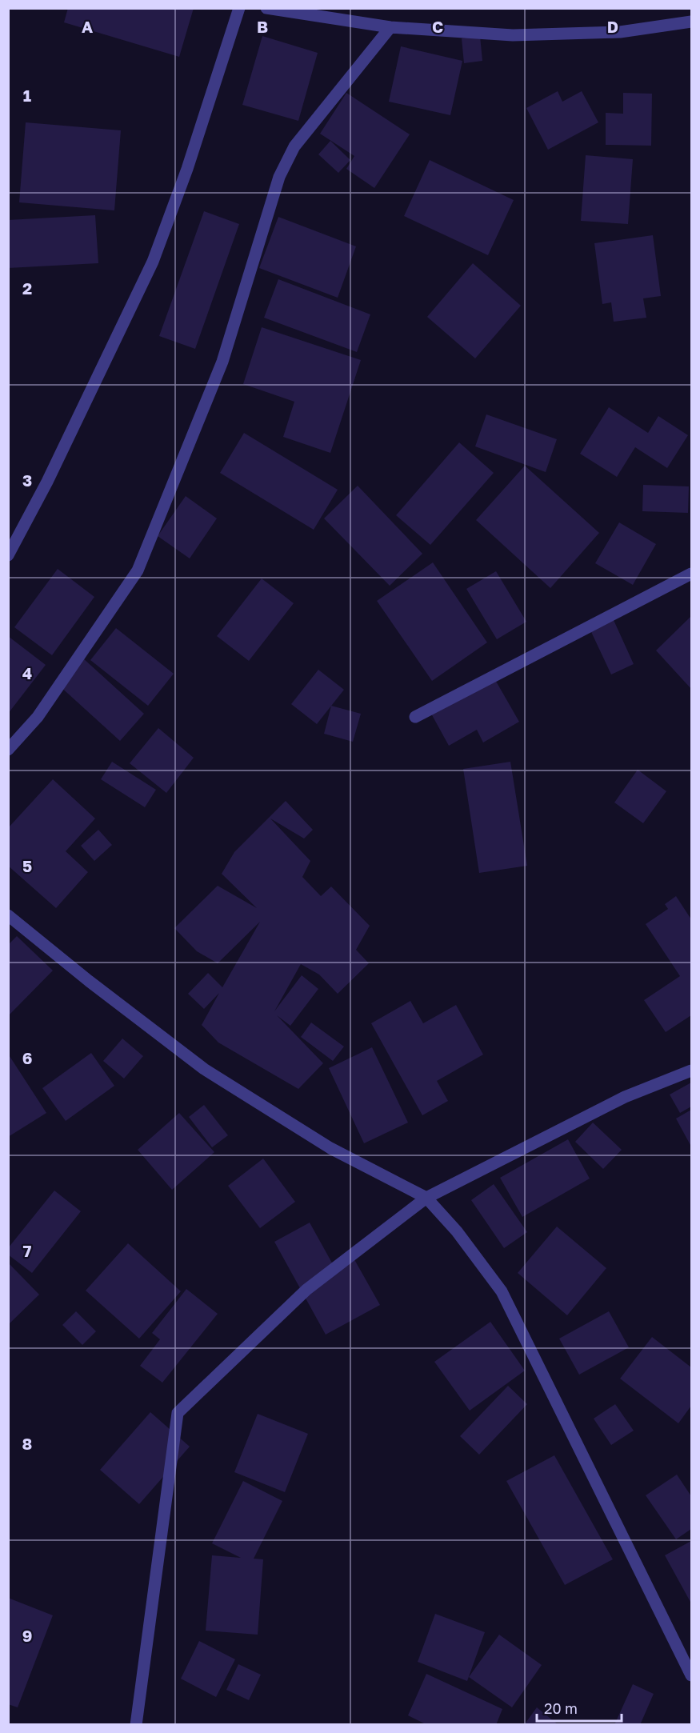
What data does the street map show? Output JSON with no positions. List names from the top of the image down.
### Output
{
  "scale_bar": "20 m",
  "grid": {
    "columns": [
      "A",
      "B",
      "C",
      "D"
    ],
    "rows": [
      "1",
      "2",
      "3",
      "4",
      "5",
      "6",
      "7",
      "8",
      "9"
    ]
  }
}
